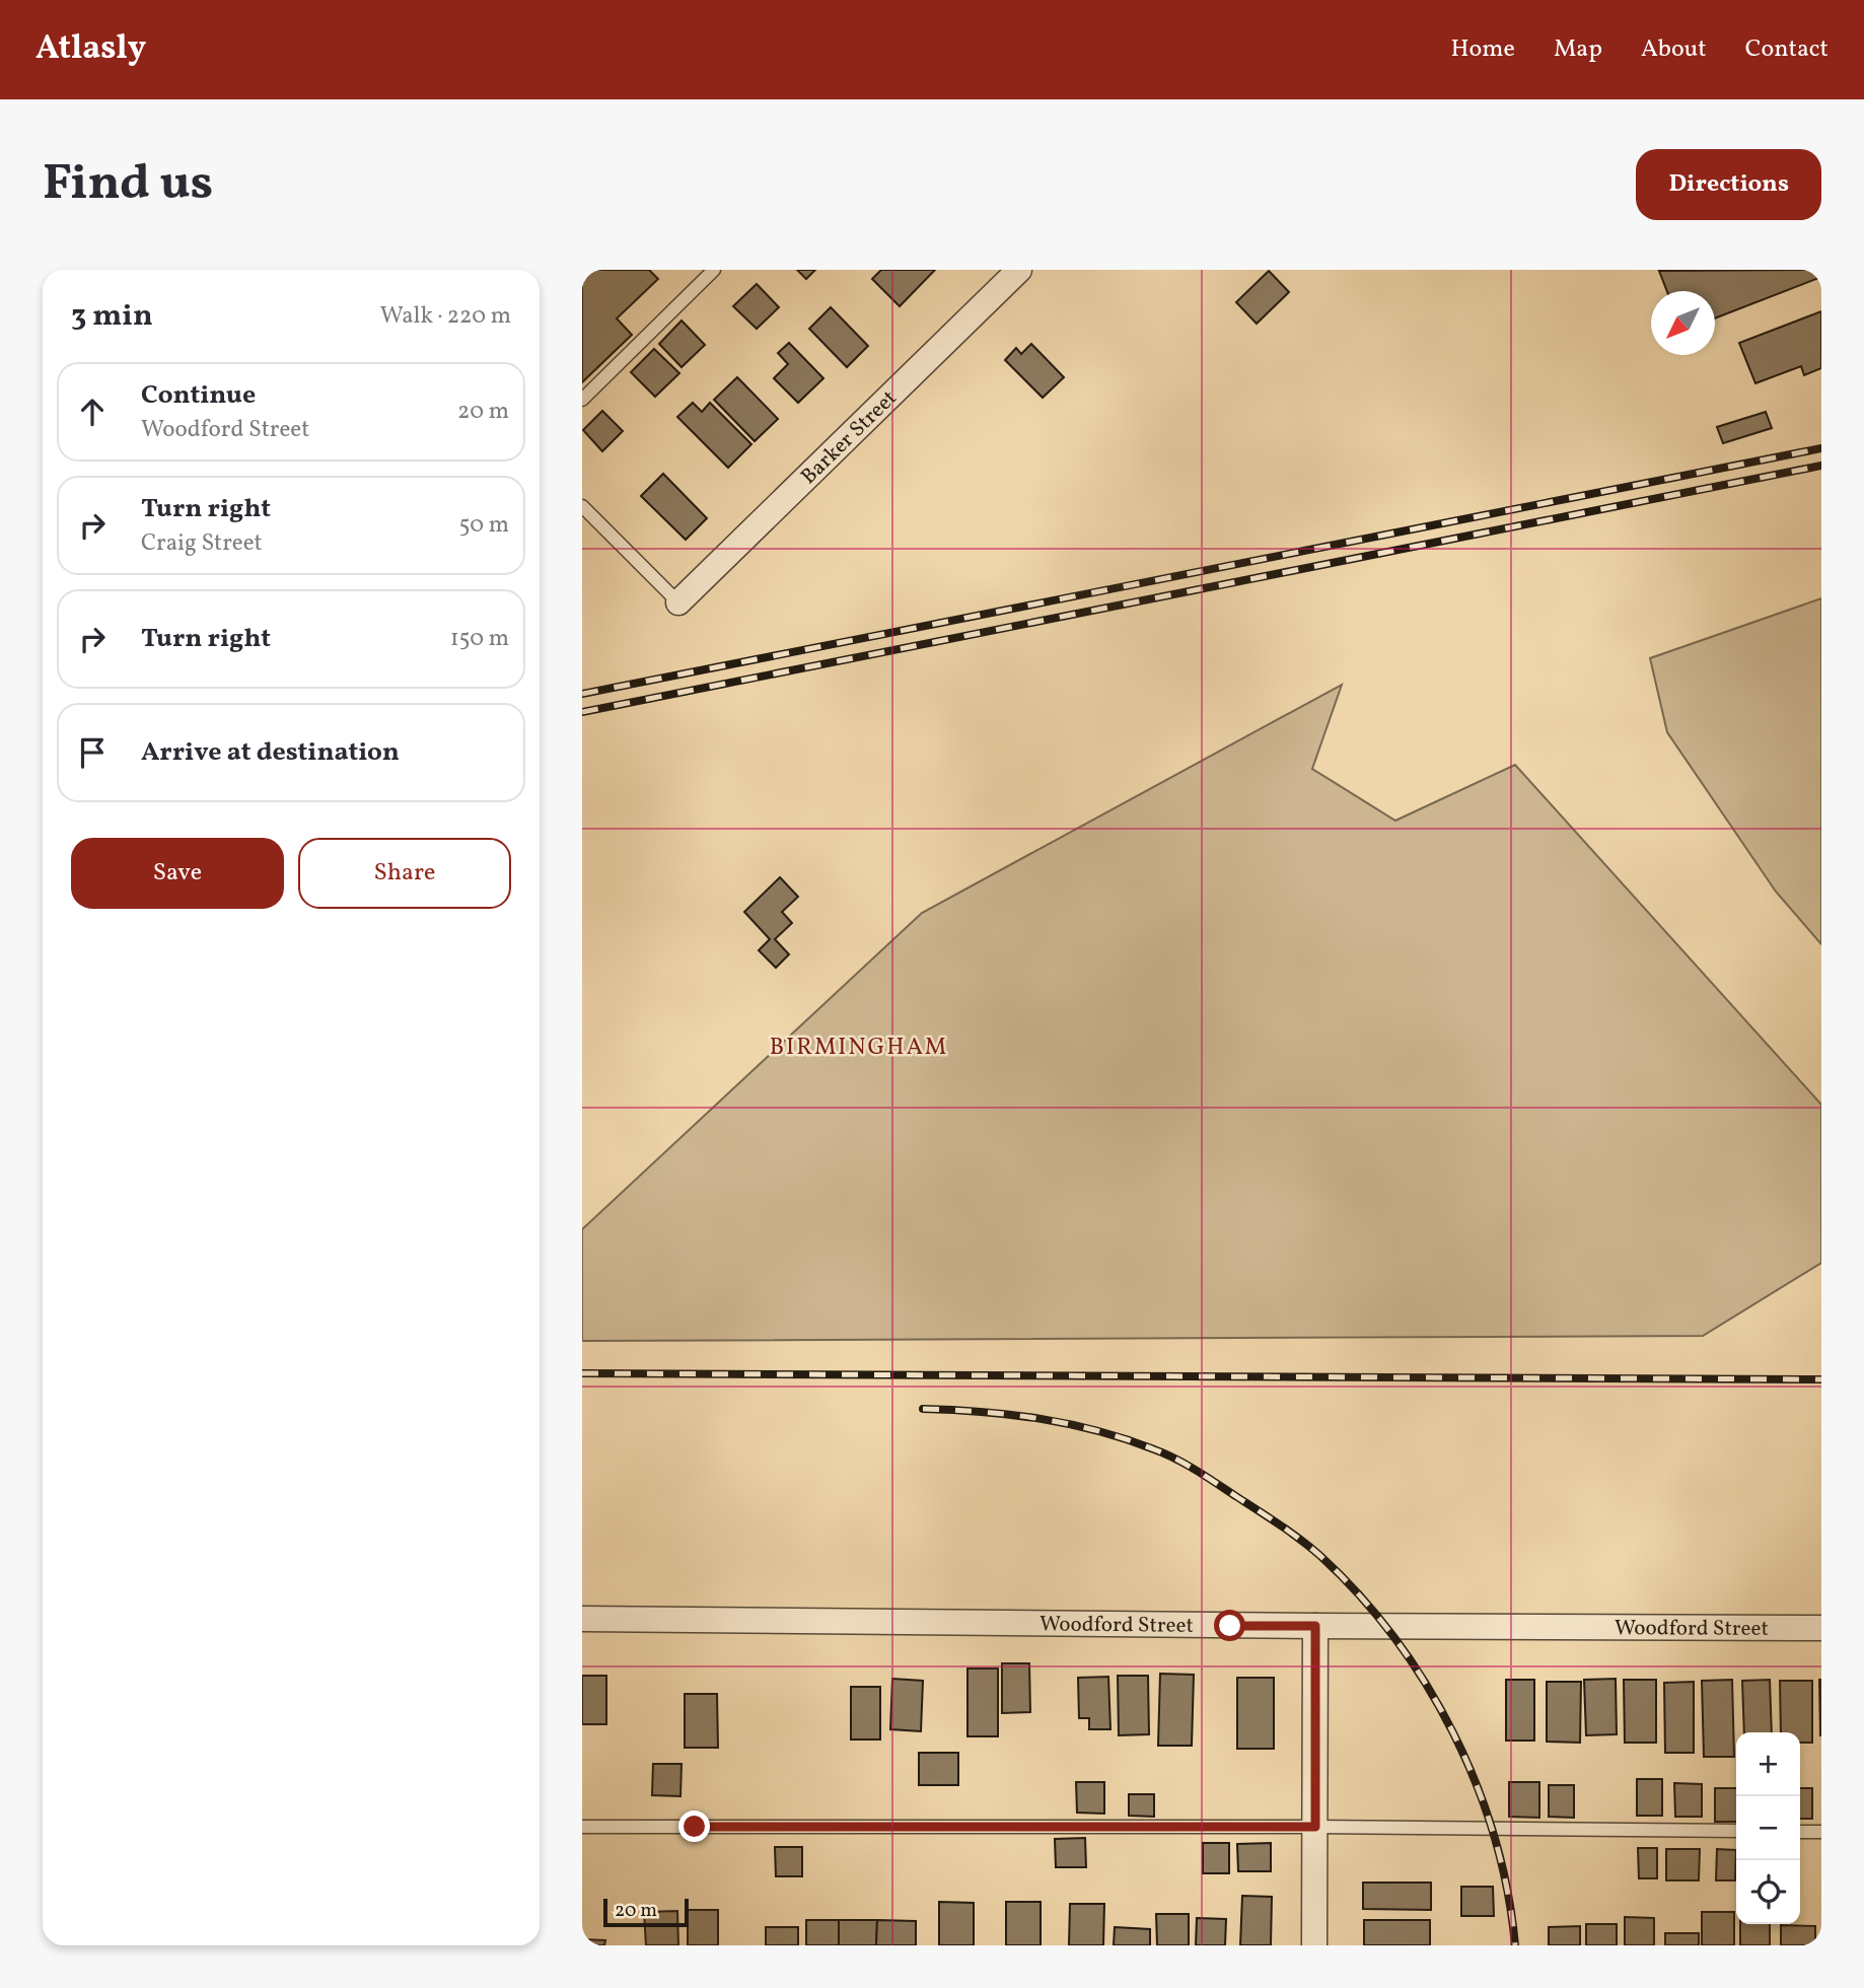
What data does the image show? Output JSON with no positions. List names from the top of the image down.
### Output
{
  "streets": {
    "street": ["Barker Street", "Woodford Street"]
  },
  "districts": ["BIRMINGHAM"],
  "scale_bar": "20 m",
  "north": "bottom left",
  "page": {
    "header": "Atlasly",
    "nav": [
      "Home",
      "Map",
      "About",
      "Contact"
    ],
    "buttons": [
      "Directions",
      ["Save", "Share"]
    ],
    "title": "Find us",
    "heading": ["3 min", "Walk · 220 m"],
    "list": [
      ["Continue", "Woodford Street", "20 m"],
      ["Turn right", "Craig Street", "50 m"],
      ["Turn right", "150 m"],
      "Arrive at destination"
    ],
    "map_buttons": ["+", "−"],
    "scale": "20 m"
  }
}
